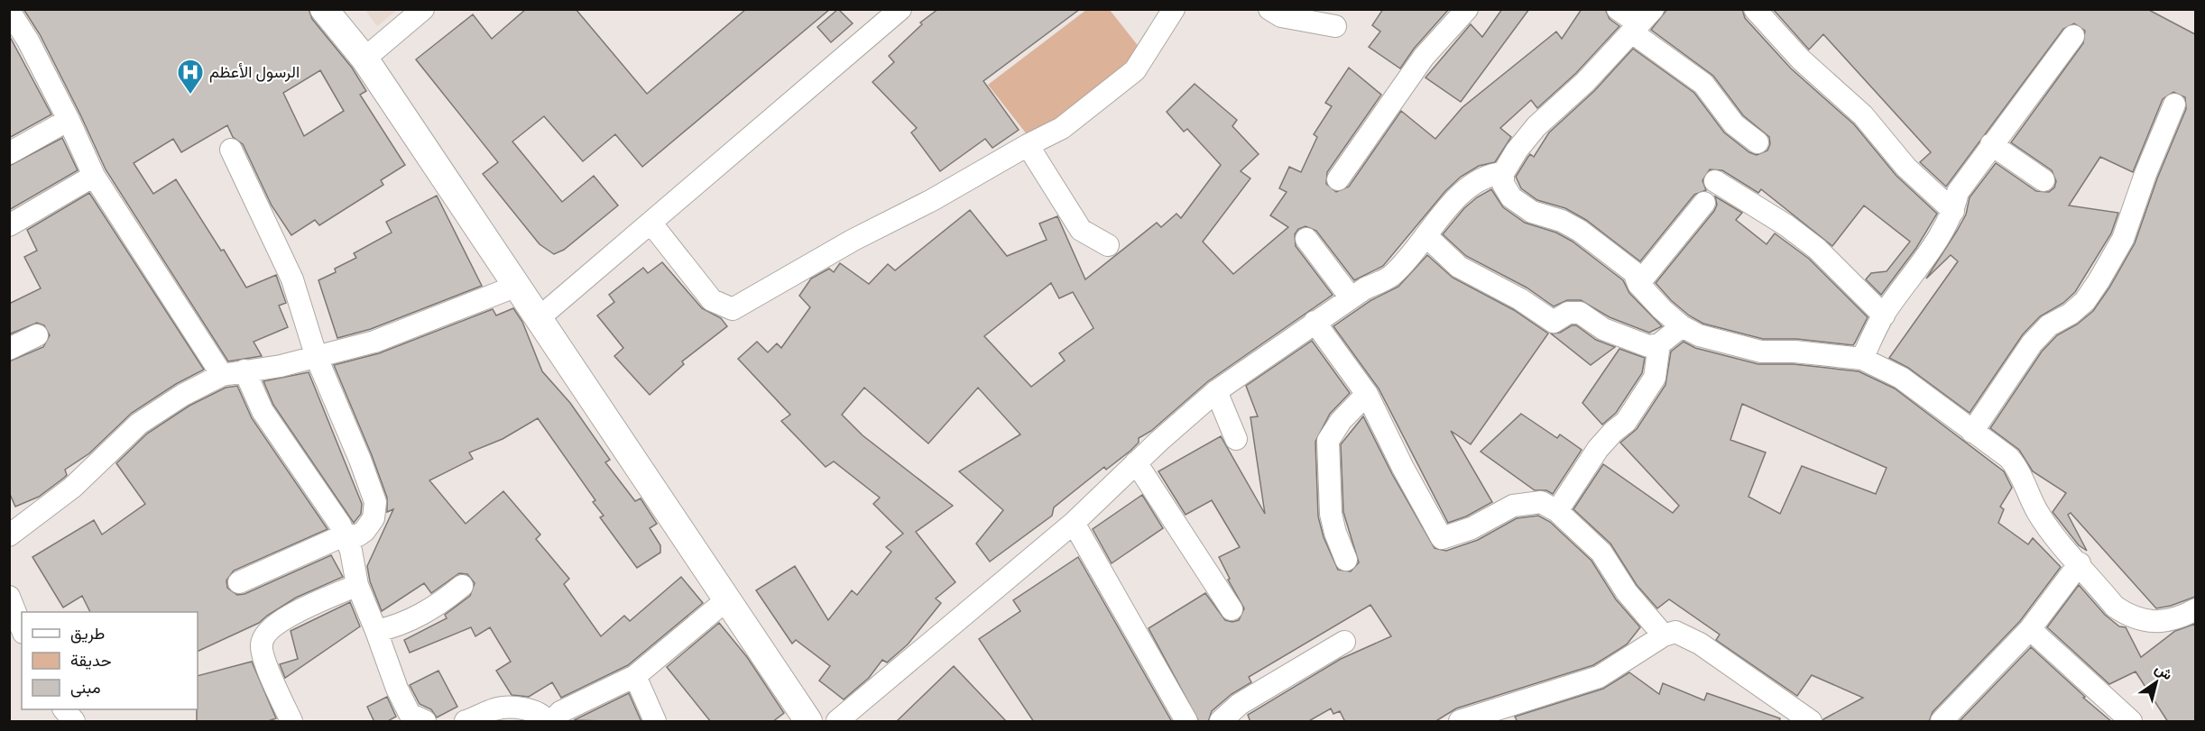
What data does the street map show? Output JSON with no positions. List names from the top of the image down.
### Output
{
  "places": {
    "hospital": ["الرسول الأعظم"]
  },
  "legend": ["طريق", "حديقة", "مبنى"],
  "north": "top right"
}
